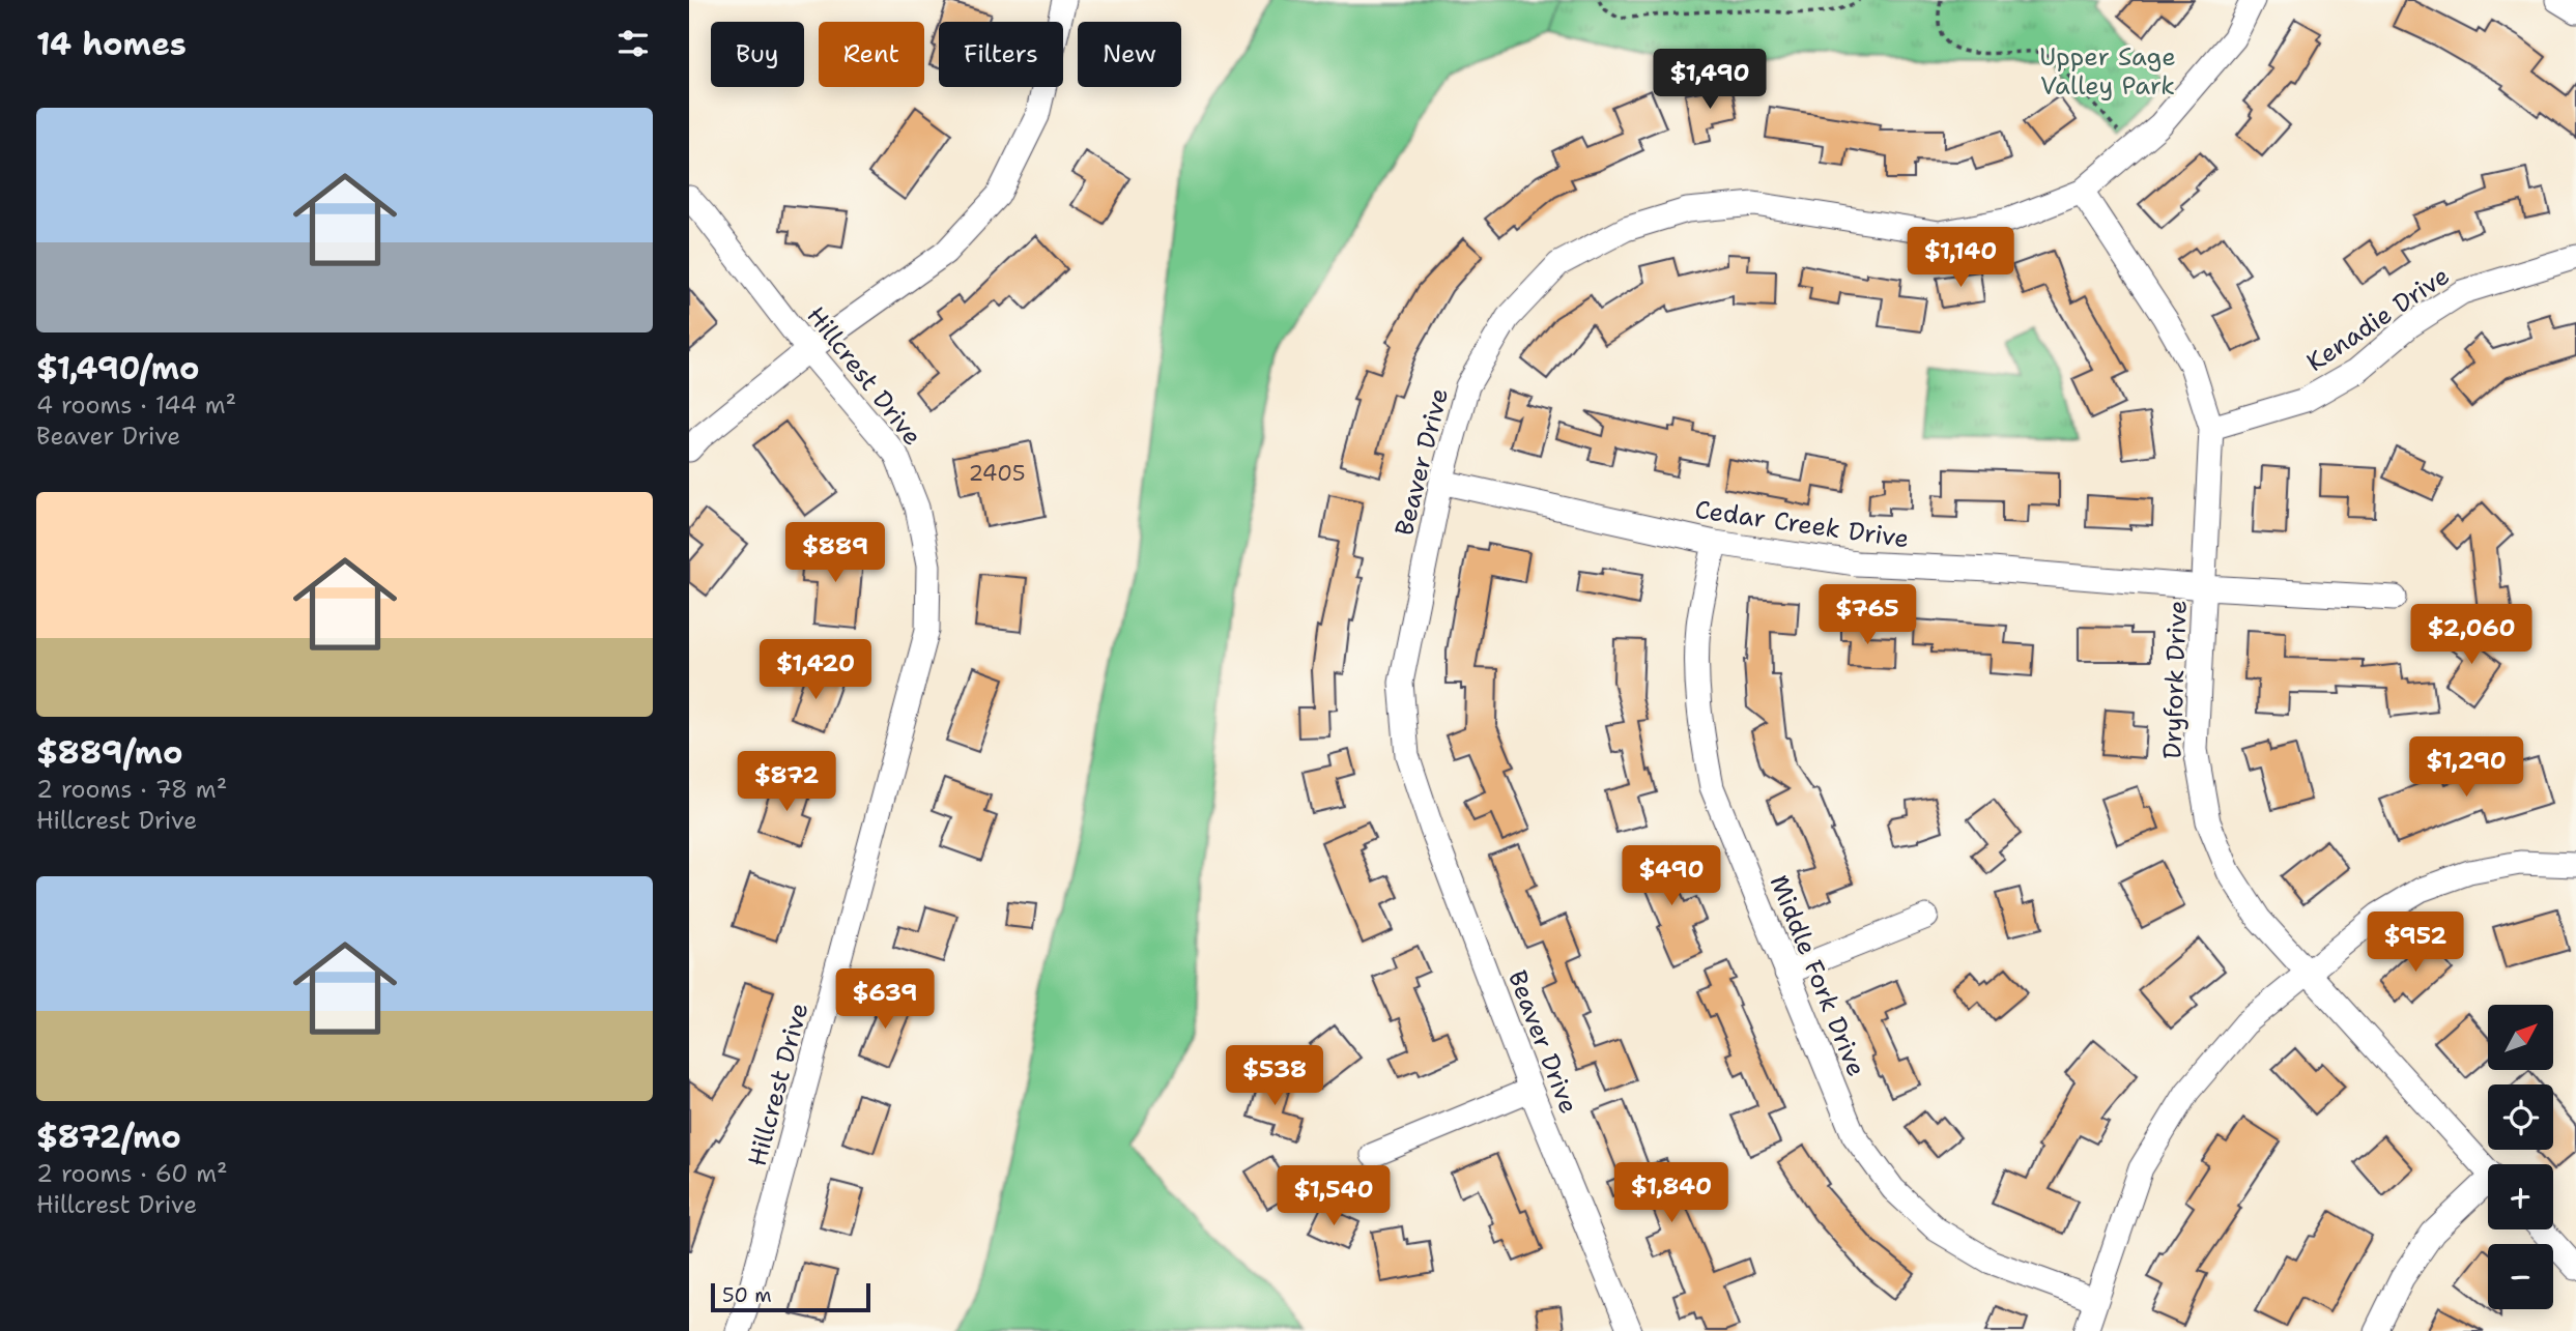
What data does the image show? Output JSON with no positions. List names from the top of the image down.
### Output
{
  "streets": {
    "street": [
      "Kenadie Drive",
      "Hillcrest Drive",
      "Beaver Drive",
      "Cedar Creek Drive",
      "Dryfork Drive",
      "Middle Fork Drive"
    ]
  },
  "crossings": [
    ["Kenadie Drive", "Dryfork Drive"],
    ["Beaver Drive", "Cedar Creek Drive"],
    ["Beaver Drive", "Dryfork Drive"],
    ["Cedar Creek Drive", "Dryfork Drive"],
    ["Cedar Creek Drive", "Middle Fork Drive"]
  ],
  "parks": ["Upper Sage Valley Park"],
  "house_numbers": ["2405"],
  "scale_bar": "50 m",
  "north": "top right",
  "page": {
    "heading": "14 homes",
    "chip": [
      "Buy",
      "Rent",
      "Filters",
      "New"
    ],
    "price": [
      "$1,490",
      "$1,140",
      "$889",
      "$765",
      "$2,060",
      "$1,420",
      "$1,290",
      "$872",
      "$490",
      "$952",
      "$639",
      "$538",
      "$1,840",
      "$1,540"
    ],
    "list": [
      {
        "name": "$1,490/mo",
        "note": "4 rooms · 144 m² · Beaver Drive"
      },
      {
        "name": "$889/mo",
        "note": "2 rooms · 78 m² · Hillcrest Drive"
      },
      {
        "name": "$872/mo",
        "note": "2 rooms · 60 m² · Hillcrest Drive"
      }
    ],
    "map_buttons": ["+", "−"],
    "scale": "50 m"
  }
}
